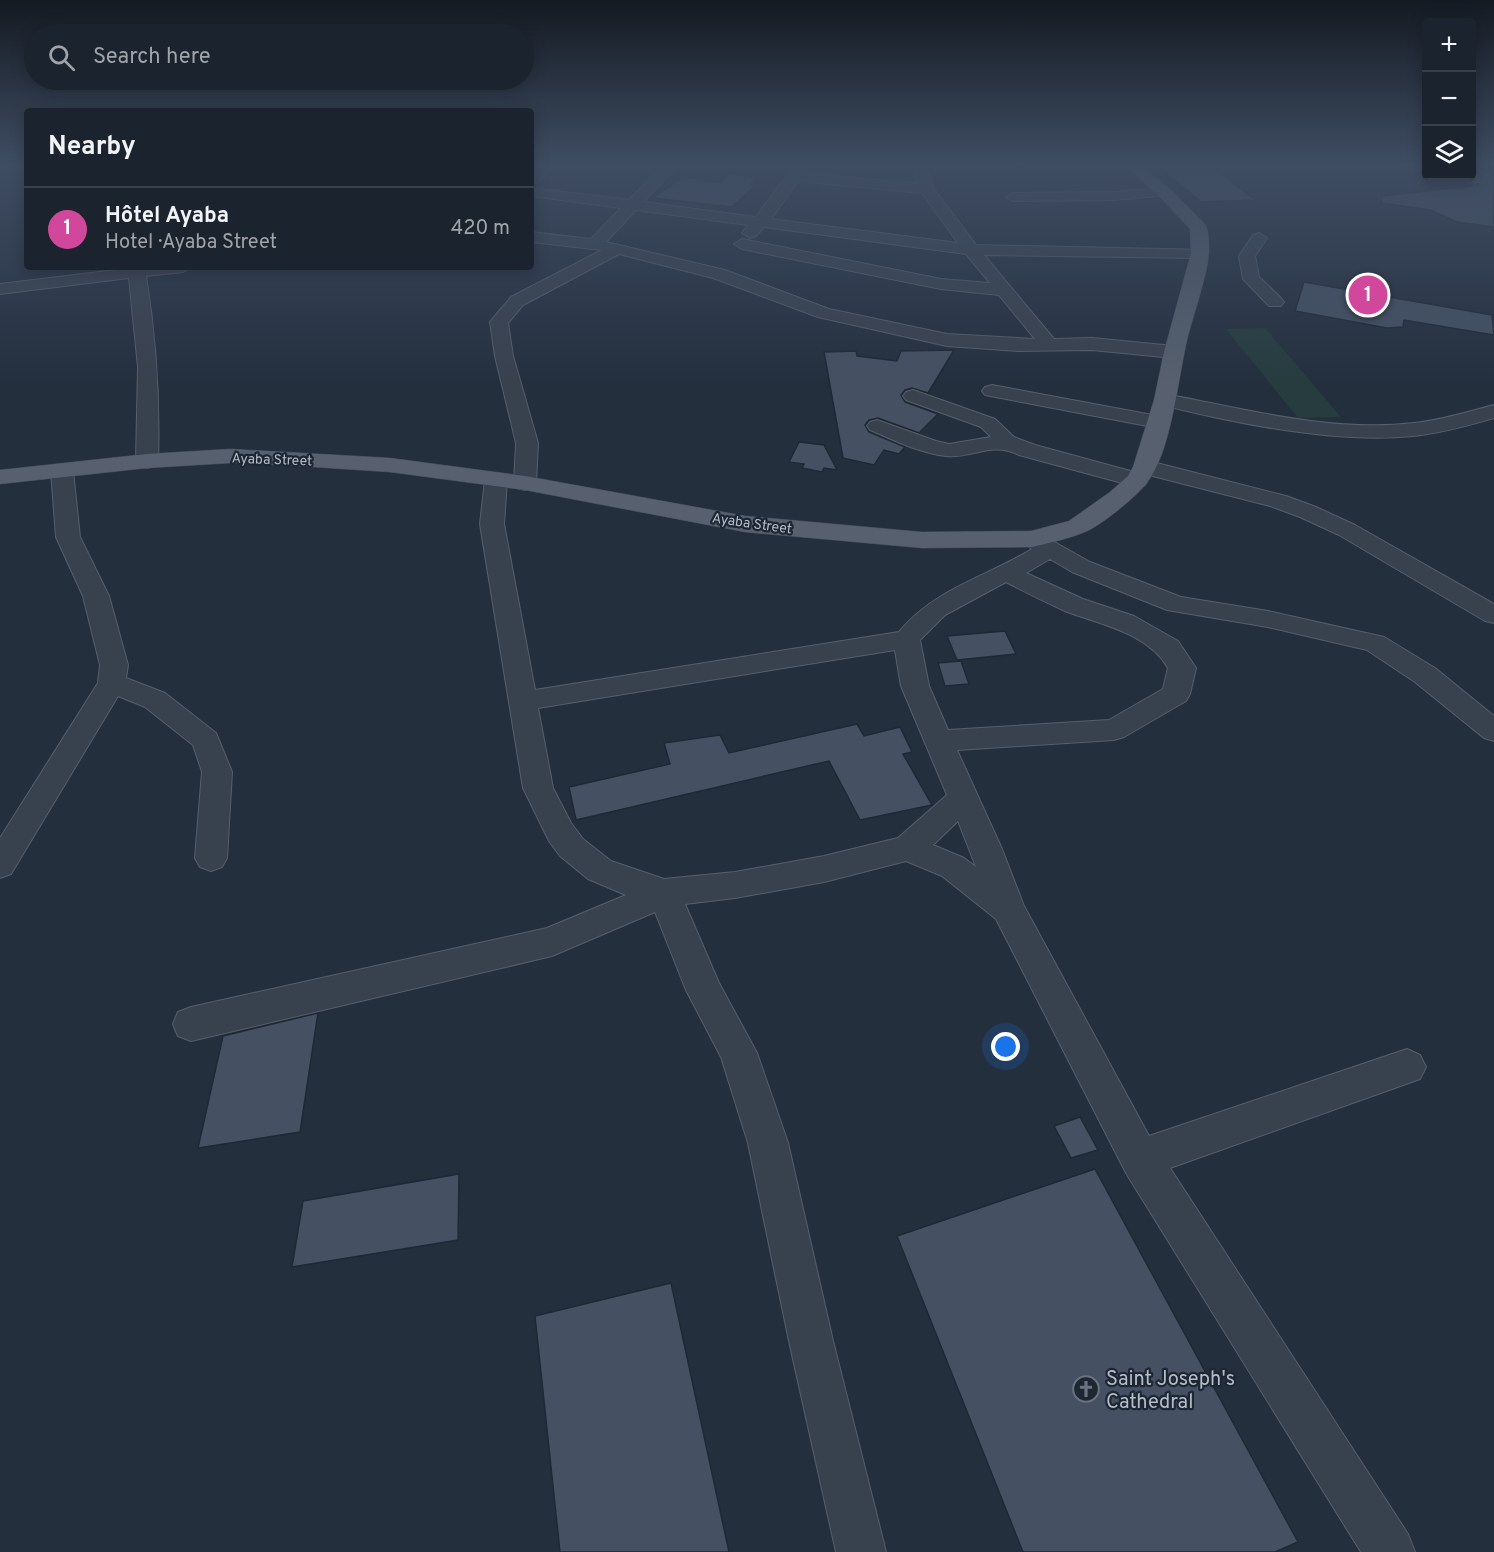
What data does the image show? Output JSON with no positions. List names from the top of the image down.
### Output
{
  "streets": {
    "main road": ["Ayaba Street"]
  },
  "places": {
    "church": ["Saint Joseph's Cathedral"]
  },
  "page": {
    "map_buttons": ["+", "−"],
    "search": "Search here",
    "heading": "Nearby",
    "list": [
      {
        "mark": "1",
        "name": "Hôtel Ayaba",
        "note": "Hotel · Ayaba Street",
        "value": "420 m"
      }
    ],
    "pins": "1"
  }
}
